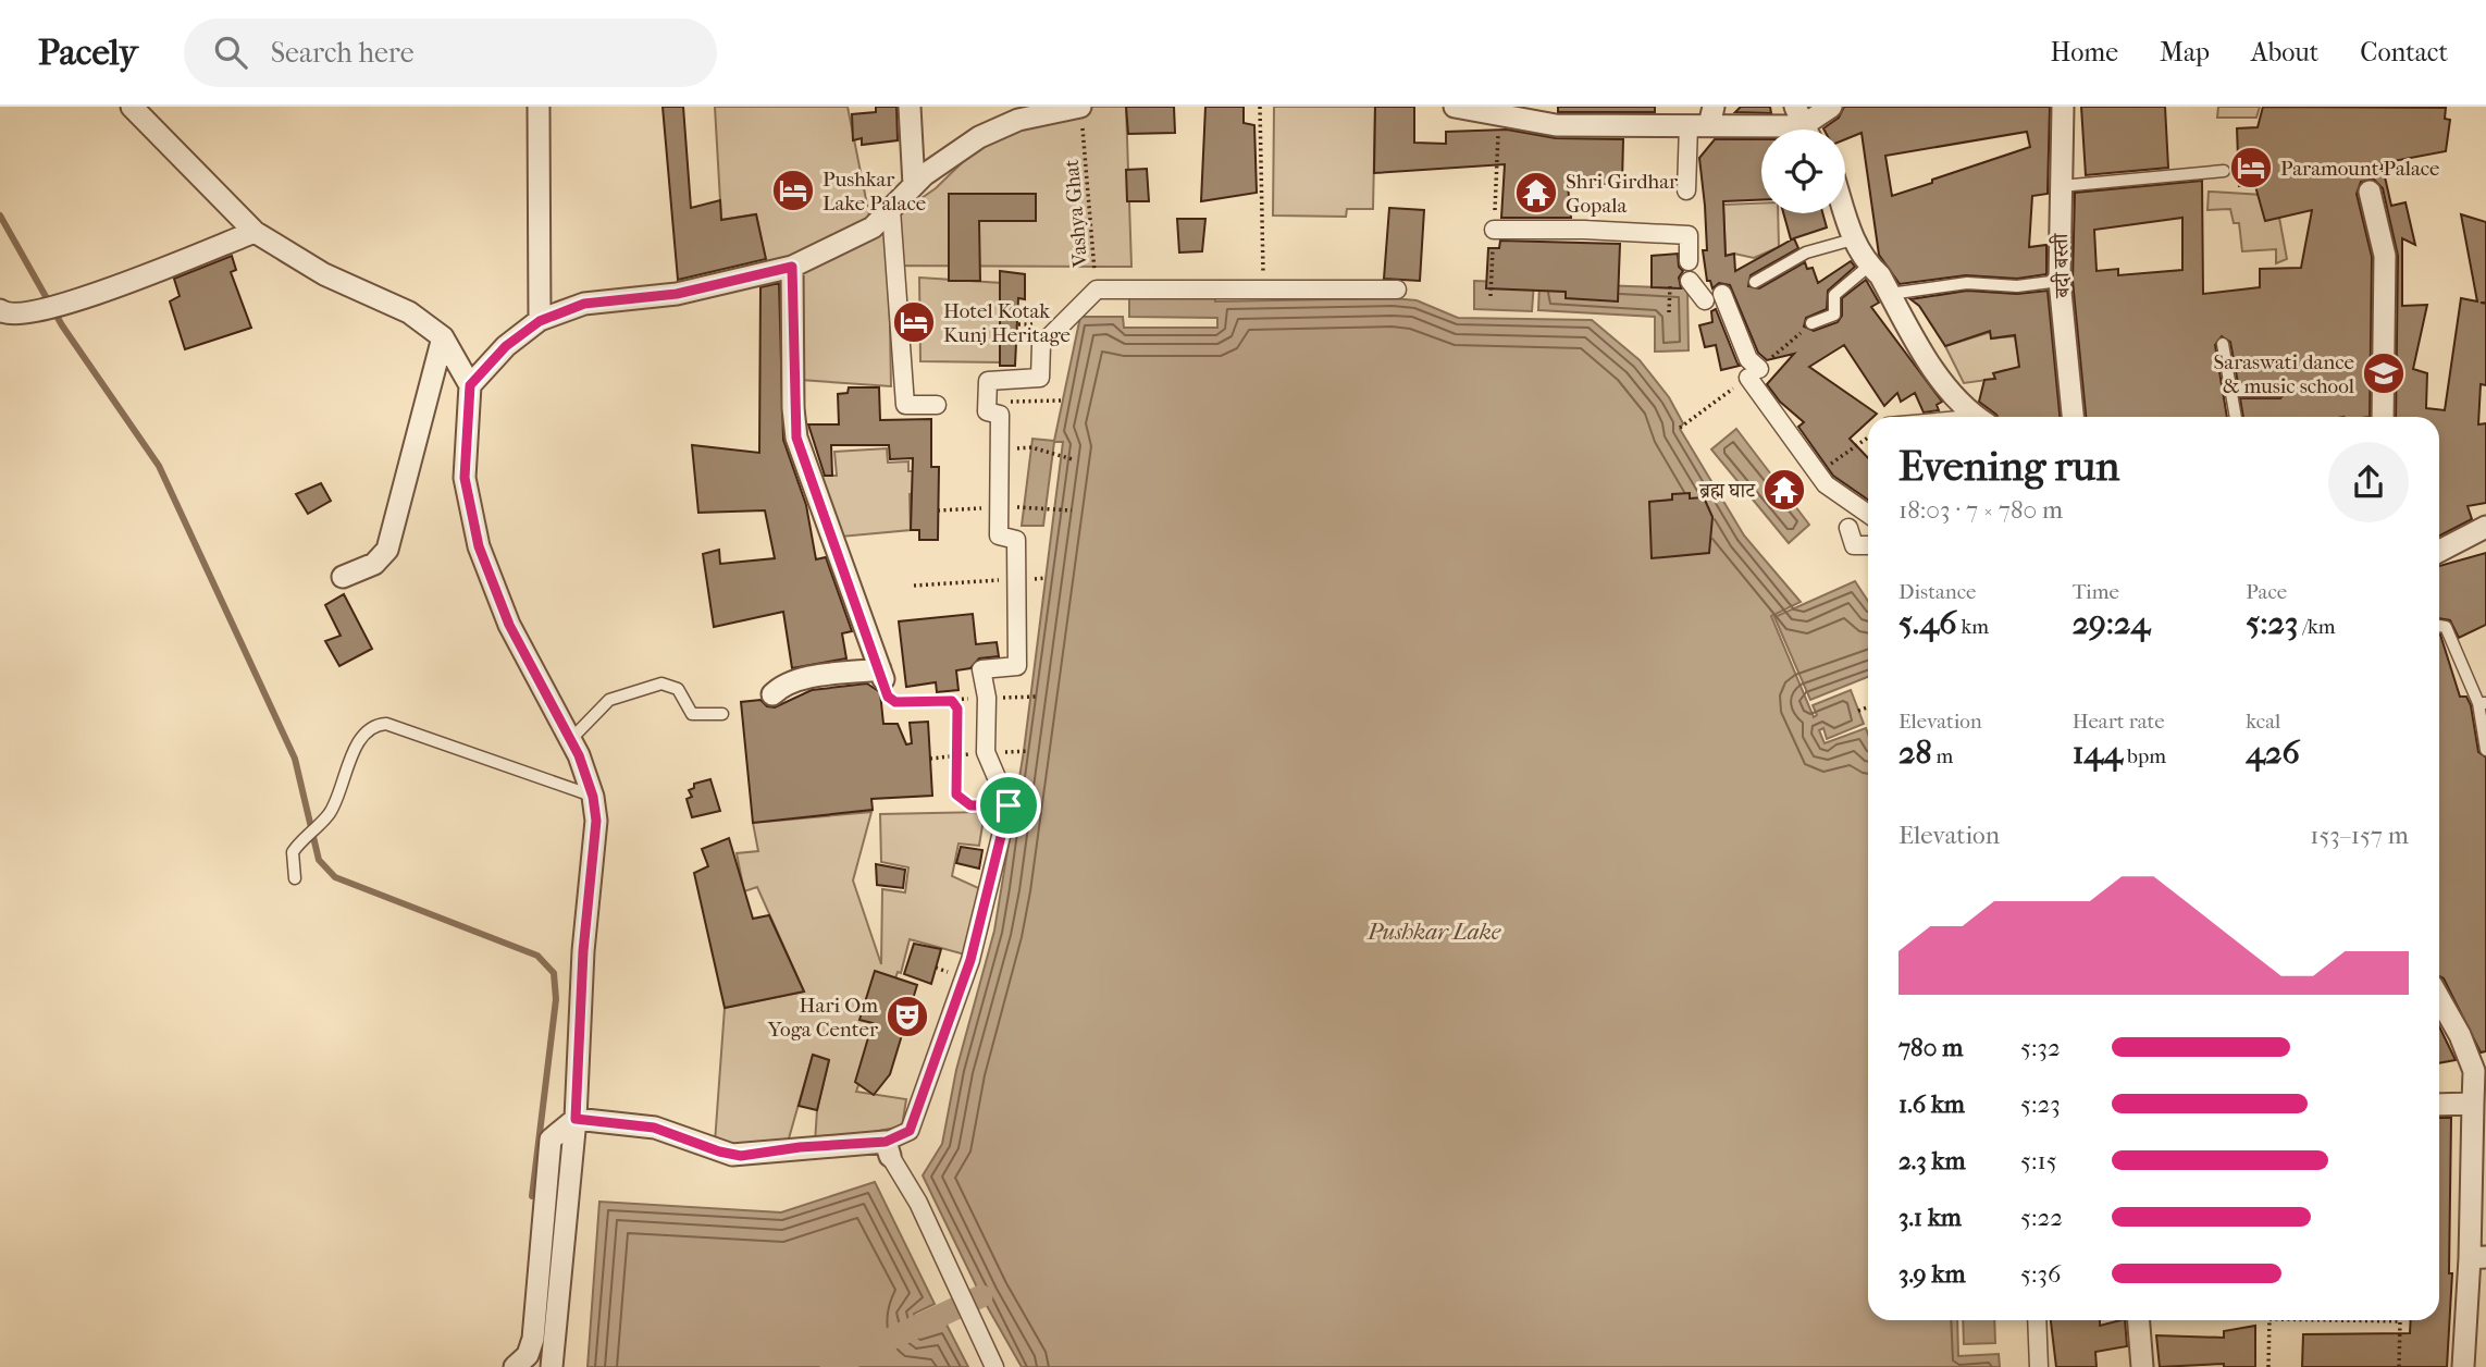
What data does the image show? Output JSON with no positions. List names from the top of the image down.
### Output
{
  "streets": {
    "street": ["बदी बस्ती"],
    "path": ["Vashya Ghat"]
  },
  "water": ["Pushkar Lake"],
  "places": {
    "hotel": ["Paramount Palace", "Pushkar Lake Palace", "Hotel Kotak Kunj Heritage"],
    "temple": ["Shri Girdhar Gopala", "ब्रह्म घाट"],
    "school or university": ["Saraswati dance & music school"],
    "theatre": ["Hari Om Yoga Center"]
  },
  "page": {
    "header": "Pacely",
    "search": "Search here",
    "nav": [
      "Home",
      "Map",
      "About",
      "Contact"
    ],
    "heading": ["Evening run", "18:03 · 7 × 780 m"],
    "stats": [
      ["Distance", "5.46 km"],
      ["Time", "29:24"],
      ["Pace", "5:23 /km"],
      ["Elevation", "28 m"],
      ["Heart rate", "144 bpm"],
      ["kcal", "426"]
    ],
    "chart": ["Elevation", "153–157 m"],
    "list": [
      {
        "name": "780 m",
        "note": "5:32"
      },
      {
        "name": "1.6 km",
        "note": "5:23"
      },
      {
        "name": "2.3 km",
        "note": "5:15"
      },
      {
        "name": "3.1 km",
        "note": "5:22"
      },
      {
        "name": "3.9 km",
        "note": "5:36"
      }
    ]
  }
}
